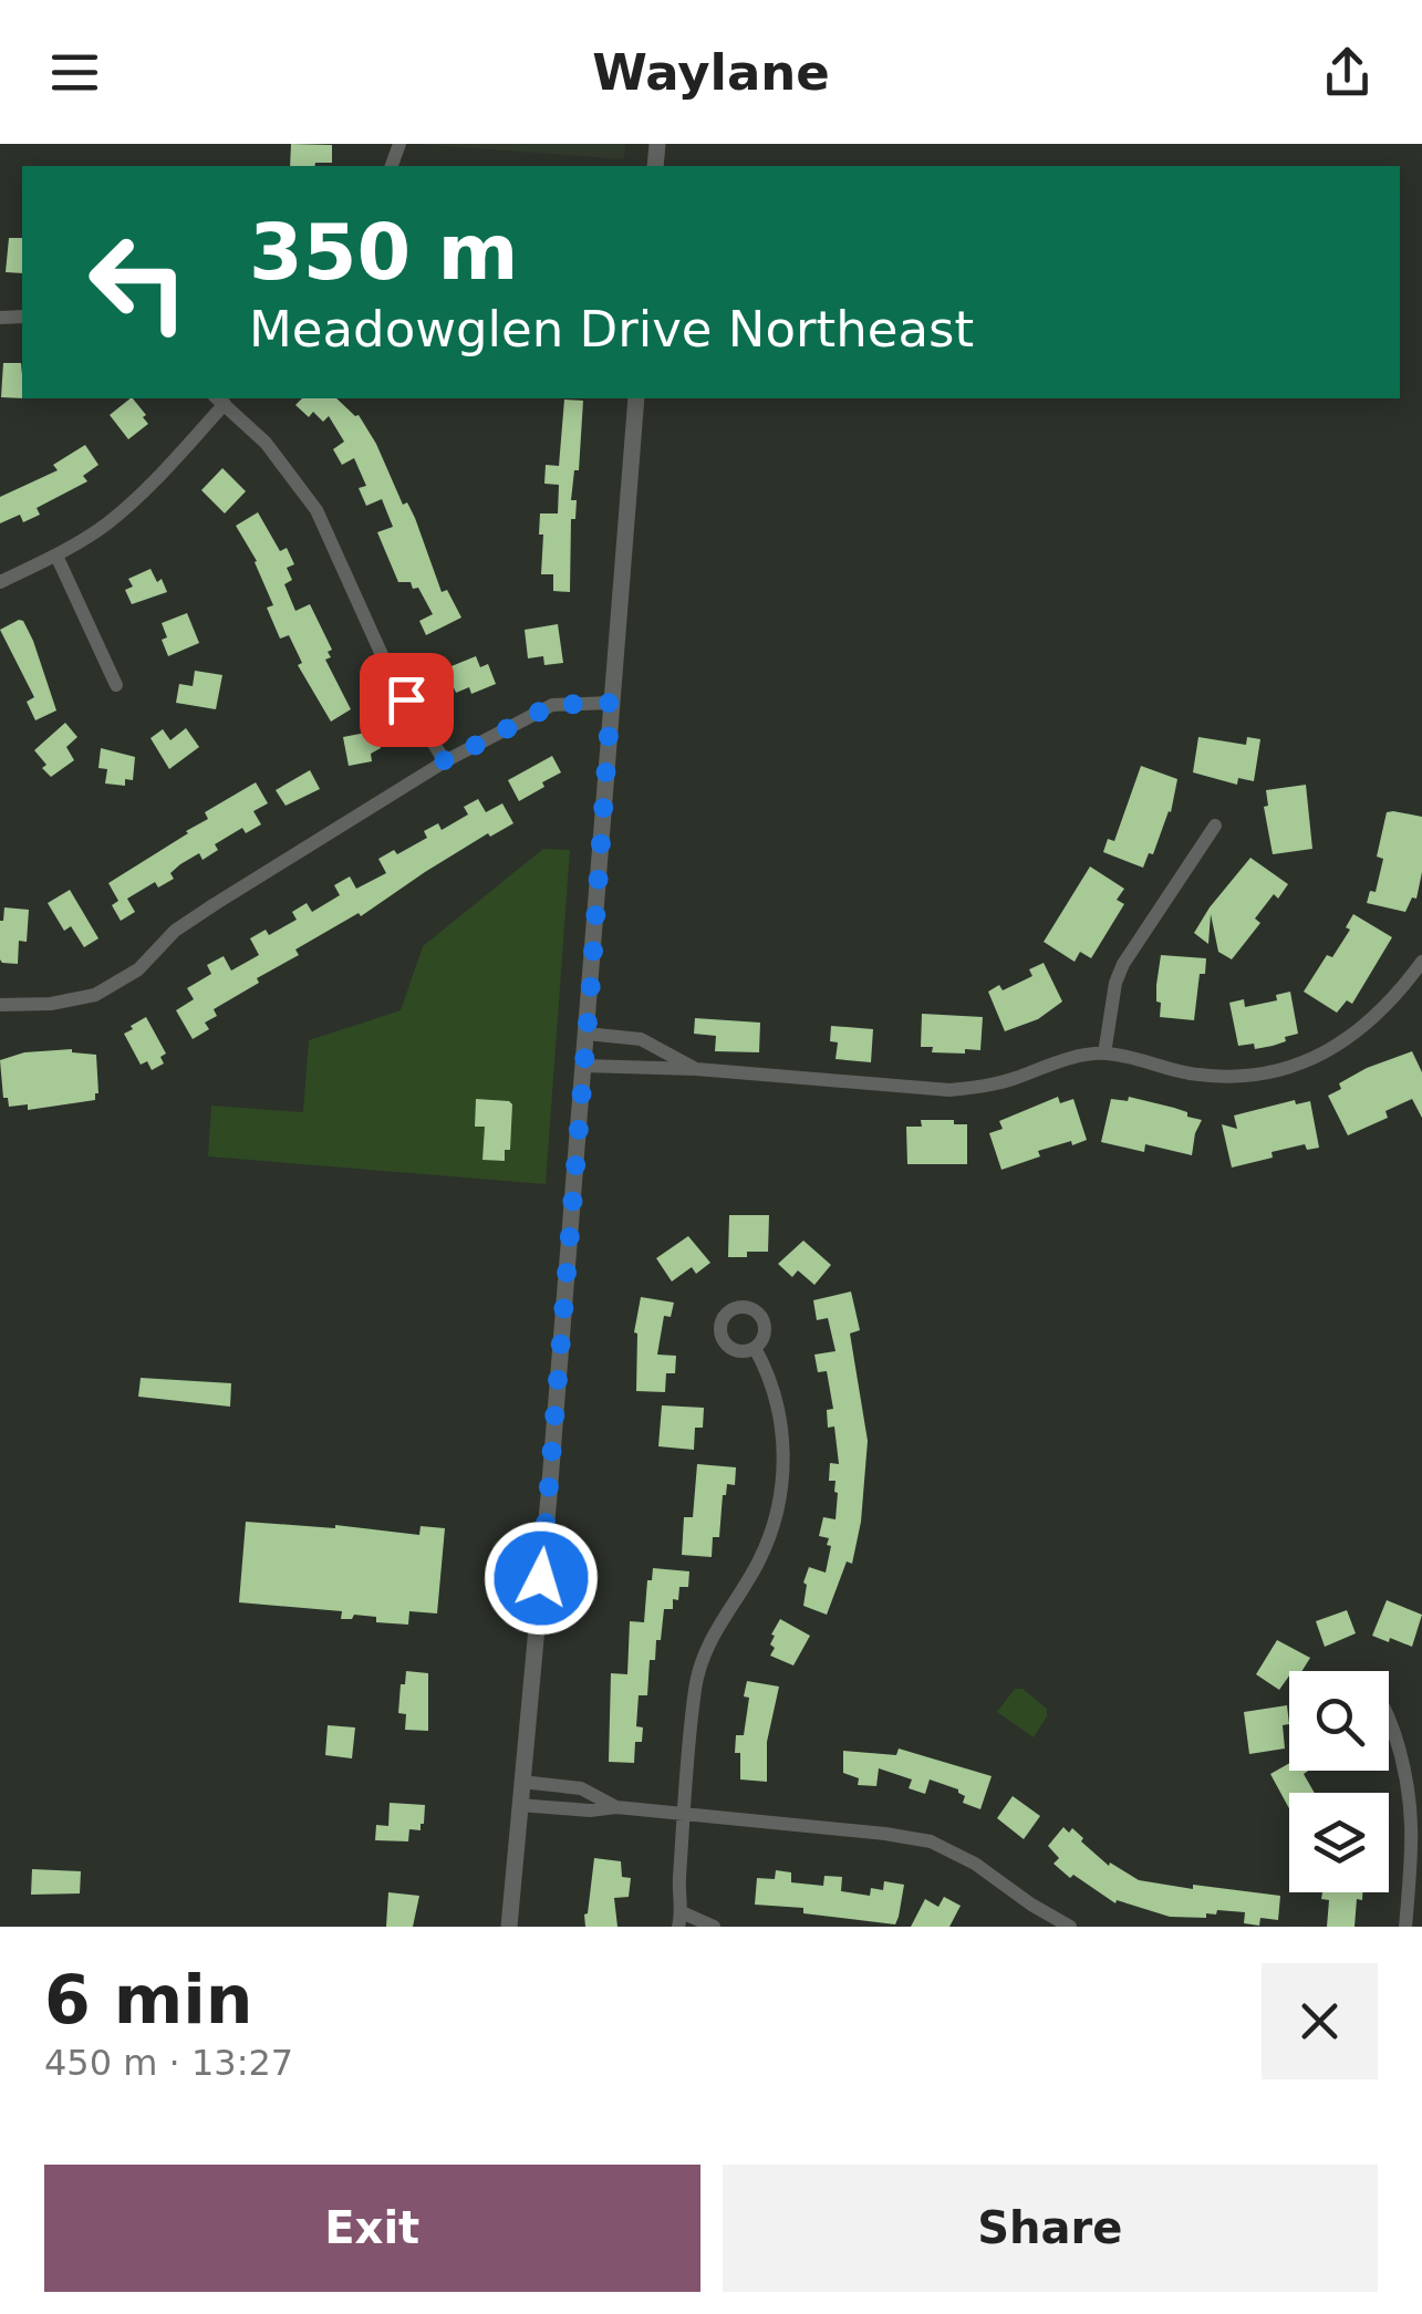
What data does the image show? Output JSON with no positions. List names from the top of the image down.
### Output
{
  "page": {
    "header": "Waylane",
    "turn": ["350 m", "Meadowglen Drive Northeast"],
    "heading": ["6 min", "450 m · 13:27"],
    "buttons": ["Exit", "Share"]
  }
}
